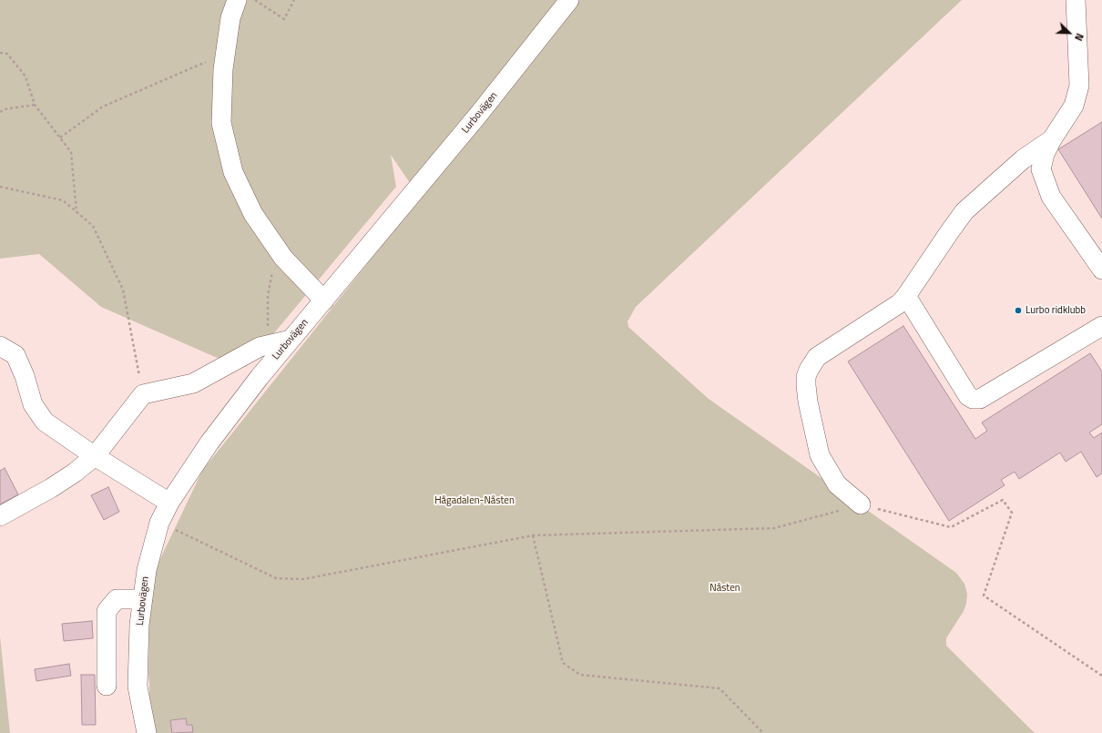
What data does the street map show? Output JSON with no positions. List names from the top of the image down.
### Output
{
  "streets": {
    "street": ["Lurbovägen"]
  },
  "parks": ["Hågadalen-Nåsten", "Nåsten"],
  "places": ["Lurbo ridklubb"],
  "north": "bottom right"
}
